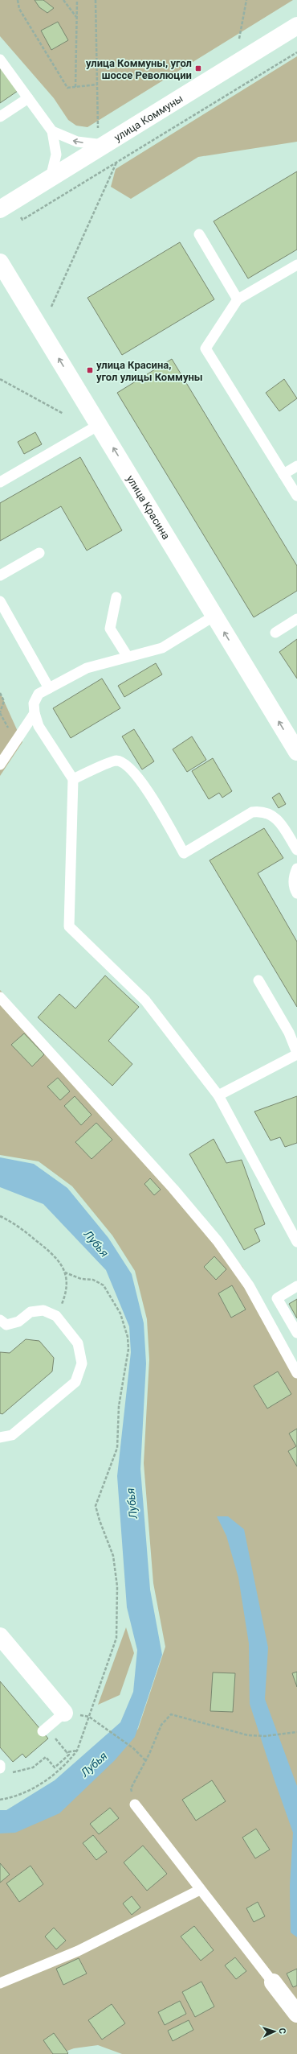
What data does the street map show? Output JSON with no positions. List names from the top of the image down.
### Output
{
  "streets": {
    "main road": ["улица Коммуны", "улица Красина"]
  },
  "one_way": ["улица Красина"],
  "water": ["Лубья"],
  "places": {
    "transit": ["улица Коммуны, угол шоссе Революции", "улица Красина, угол улицы Коммуны"]
  },
  "north": "right"
}
